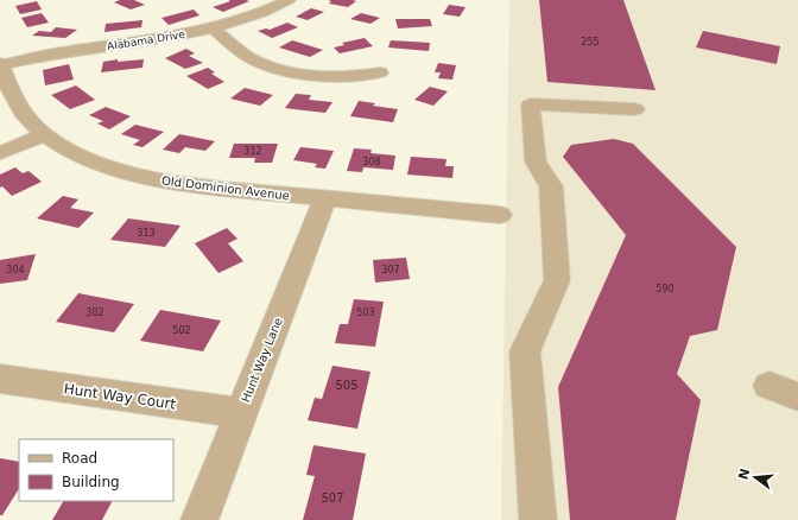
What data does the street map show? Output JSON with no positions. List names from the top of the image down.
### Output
{
  "streets": {
    "street": [
      "Alabama Drive",
      "Old Dominion Avenue",
      "Hunt Way Lane",
      "Hunt Way Court"
    ]
  },
  "crossings": [
    ["Alabama Drive", "Old Dominion Avenue"],
    ["Old Dominion Avenue", "Hunt Way Lane"],
    ["Hunt Way Lane", "Hunt Way Court"]
  ],
  "house_numbers": [
    "255",
    "312",
    "308",
    "313",
    "304",
    "307",
    "590",
    "302",
    "503",
    "502",
    "505",
    "507"
  ],
  "legend": ["Road", "Building"],
  "north": "left"
}
